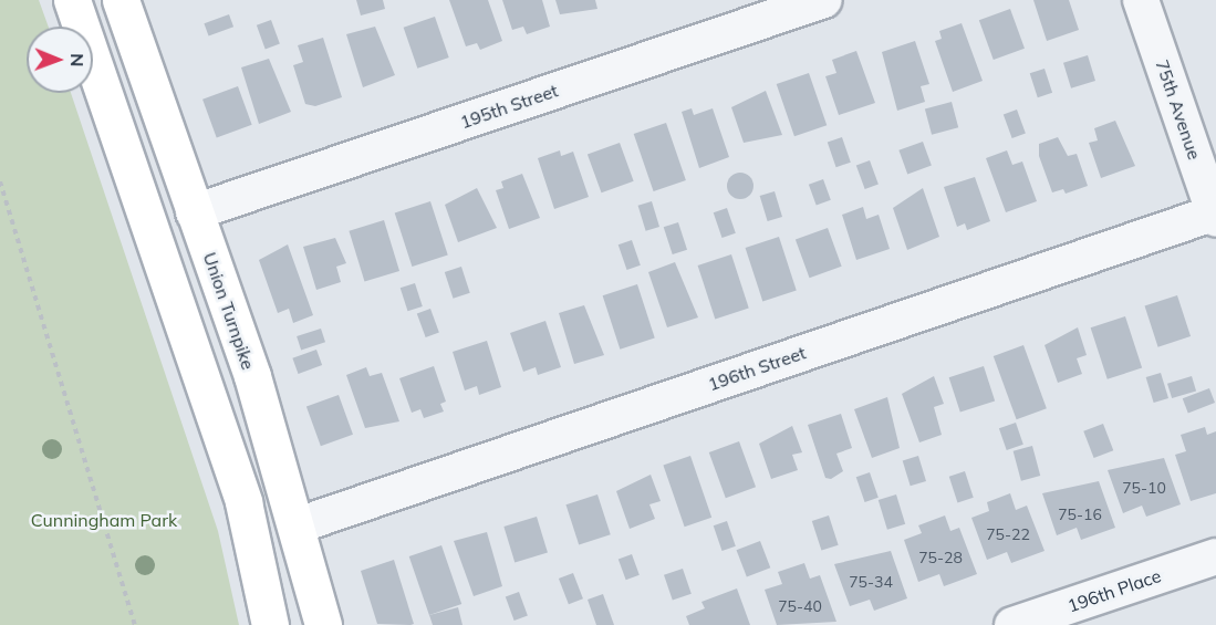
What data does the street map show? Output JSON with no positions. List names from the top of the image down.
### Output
{
  "streets": {
    "main road": ["Union Turnpike"],
    "street": [
      "195th Street",
      "75th Avenue",
      "196th Street",
      "196th Place"
    ]
  },
  "crossings": [
    ["195th Street", "Union Turnpike"],
    ["75th Avenue", "196th Street"],
    ["Union Turnpike", "196th Street"]
  ],
  "parks": ["Cunningham Park"],
  "house_numbers": [
    "75-10",
    "75-16",
    "75-22",
    "75-28",
    "75-34",
    "75-40"
  ],
  "north": "right"
}
